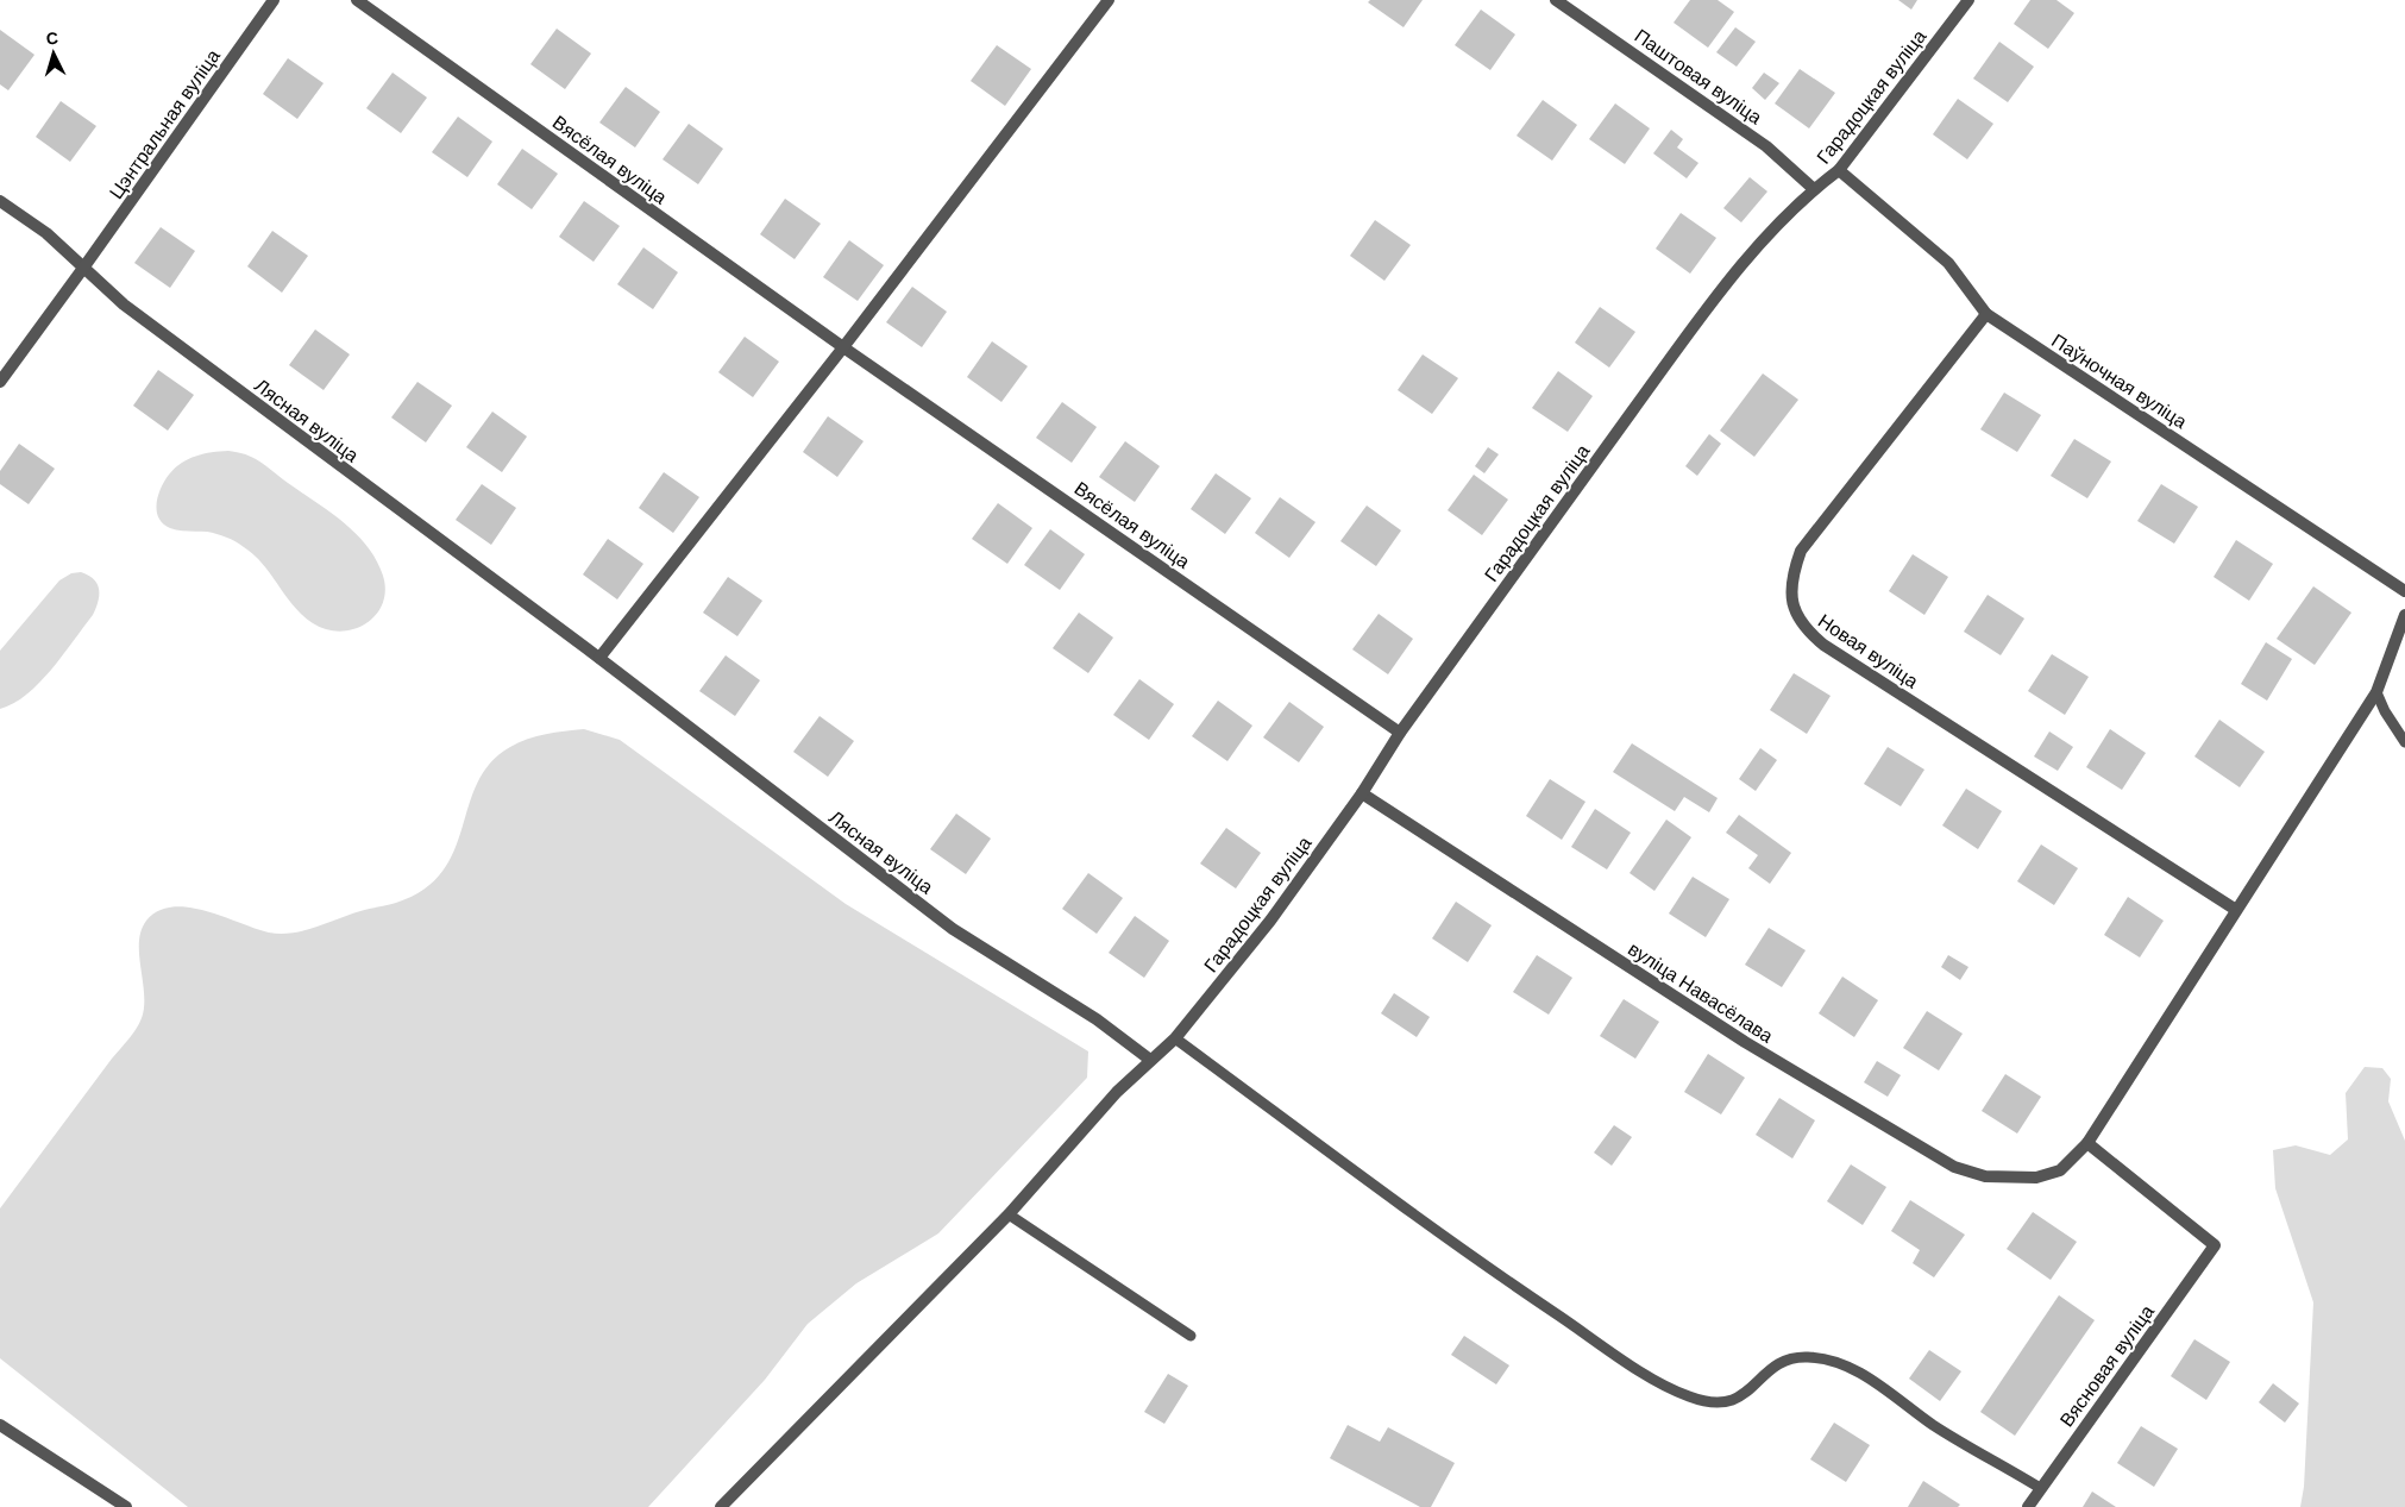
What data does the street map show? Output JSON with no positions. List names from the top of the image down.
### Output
{
  "streets": {
    "street": [
      "Паштовая вуліца",
      "Гарадоцкая вуліца",
      "Цэнтральная вуліца",
      "Вясёлая вуліца",
      "Паўночная вуліца",
      "Лясная вуліца",
      "Новая вуліца",
      "вуліца Навасёлава",
      "Вясновая вуліца"
    ]
  },
  "crossings": [
    ["Паштовая вуліца", "Гарадоцкая вуліца"],
    ["Гарадоцкая вуліца", "Вясёлая вуліца"],
    ["Гарадоцкая вуліца", "Паўночная вуліца"],
    ["Гарадоцкая вуліца", "Лясная вуліца"],
    ["Гарадоцкая вуліца", "вуліца Навасёлава"],
    ["Цэнтральная вуліца", "Лясная вуліца"],
    ["Паўночная вуліца", "Новая вуліца"],
    ["вуліца Навасёлава", "Вясновая вуліца"]
  ],
  "north": "top"
}
